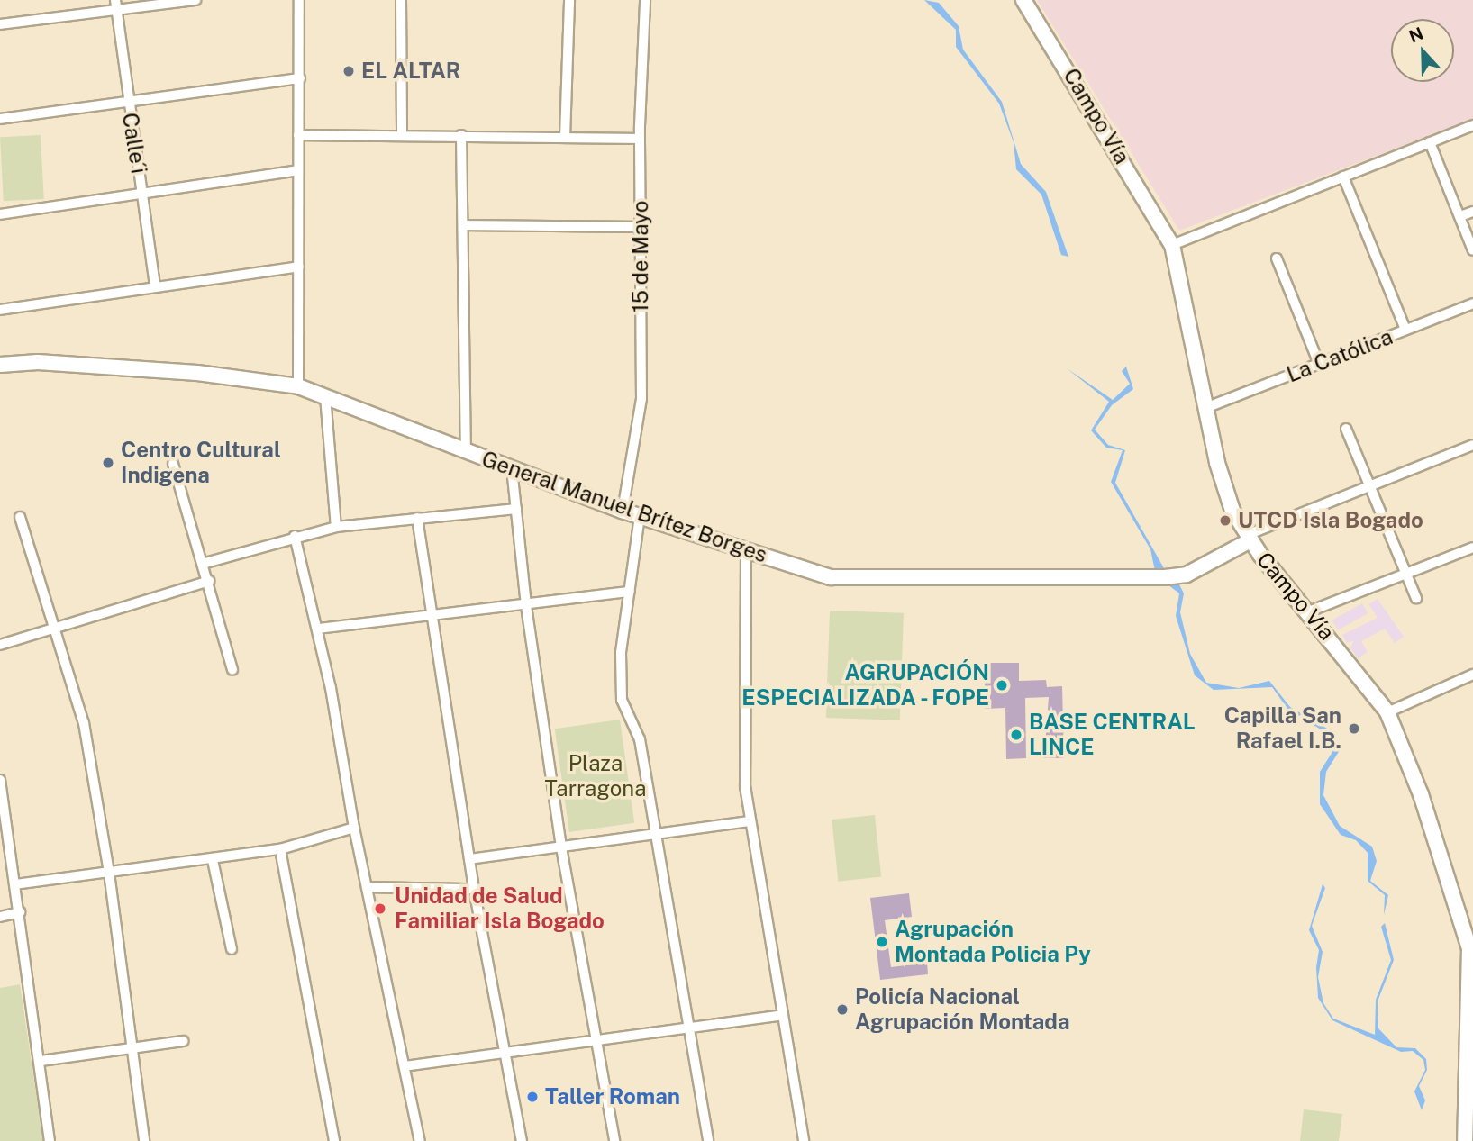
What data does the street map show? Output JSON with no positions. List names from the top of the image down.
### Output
{
  "streets": {
    "street": [
      "Campo Vía",
      "Calle´i",
      "15 de Mayo",
      "La Católica",
      "General Manuel Brítez Borges"
    ]
  },
  "crossings": [
    ["Campo Vía", "La Católica"],
    ["Campo Vía", "General Manuel Brítez Borges"],
    ["15 de Mayo", "General Manuel Brítez Borges"]
  ],
  "parks": ["Plaza Tarragona"],
  "places": [
    "EL ALTAR",
    "Centro Cultural Indigena",
    "UTCD Isla Bogado",
    "AGRUPACIÓN ESPECIALIZADA - FOPE",
    "Capilla San Rafael I.B.",
    "BASE CENTRAL LINCE",
    "Unidad de Salud Familiar Isla Bogado",
    "Agrupación Montada Policia Py",
    "Policía Nacional Agrupación Montada",
    "Taller Roman"
  ],
  "north": "top"
}
